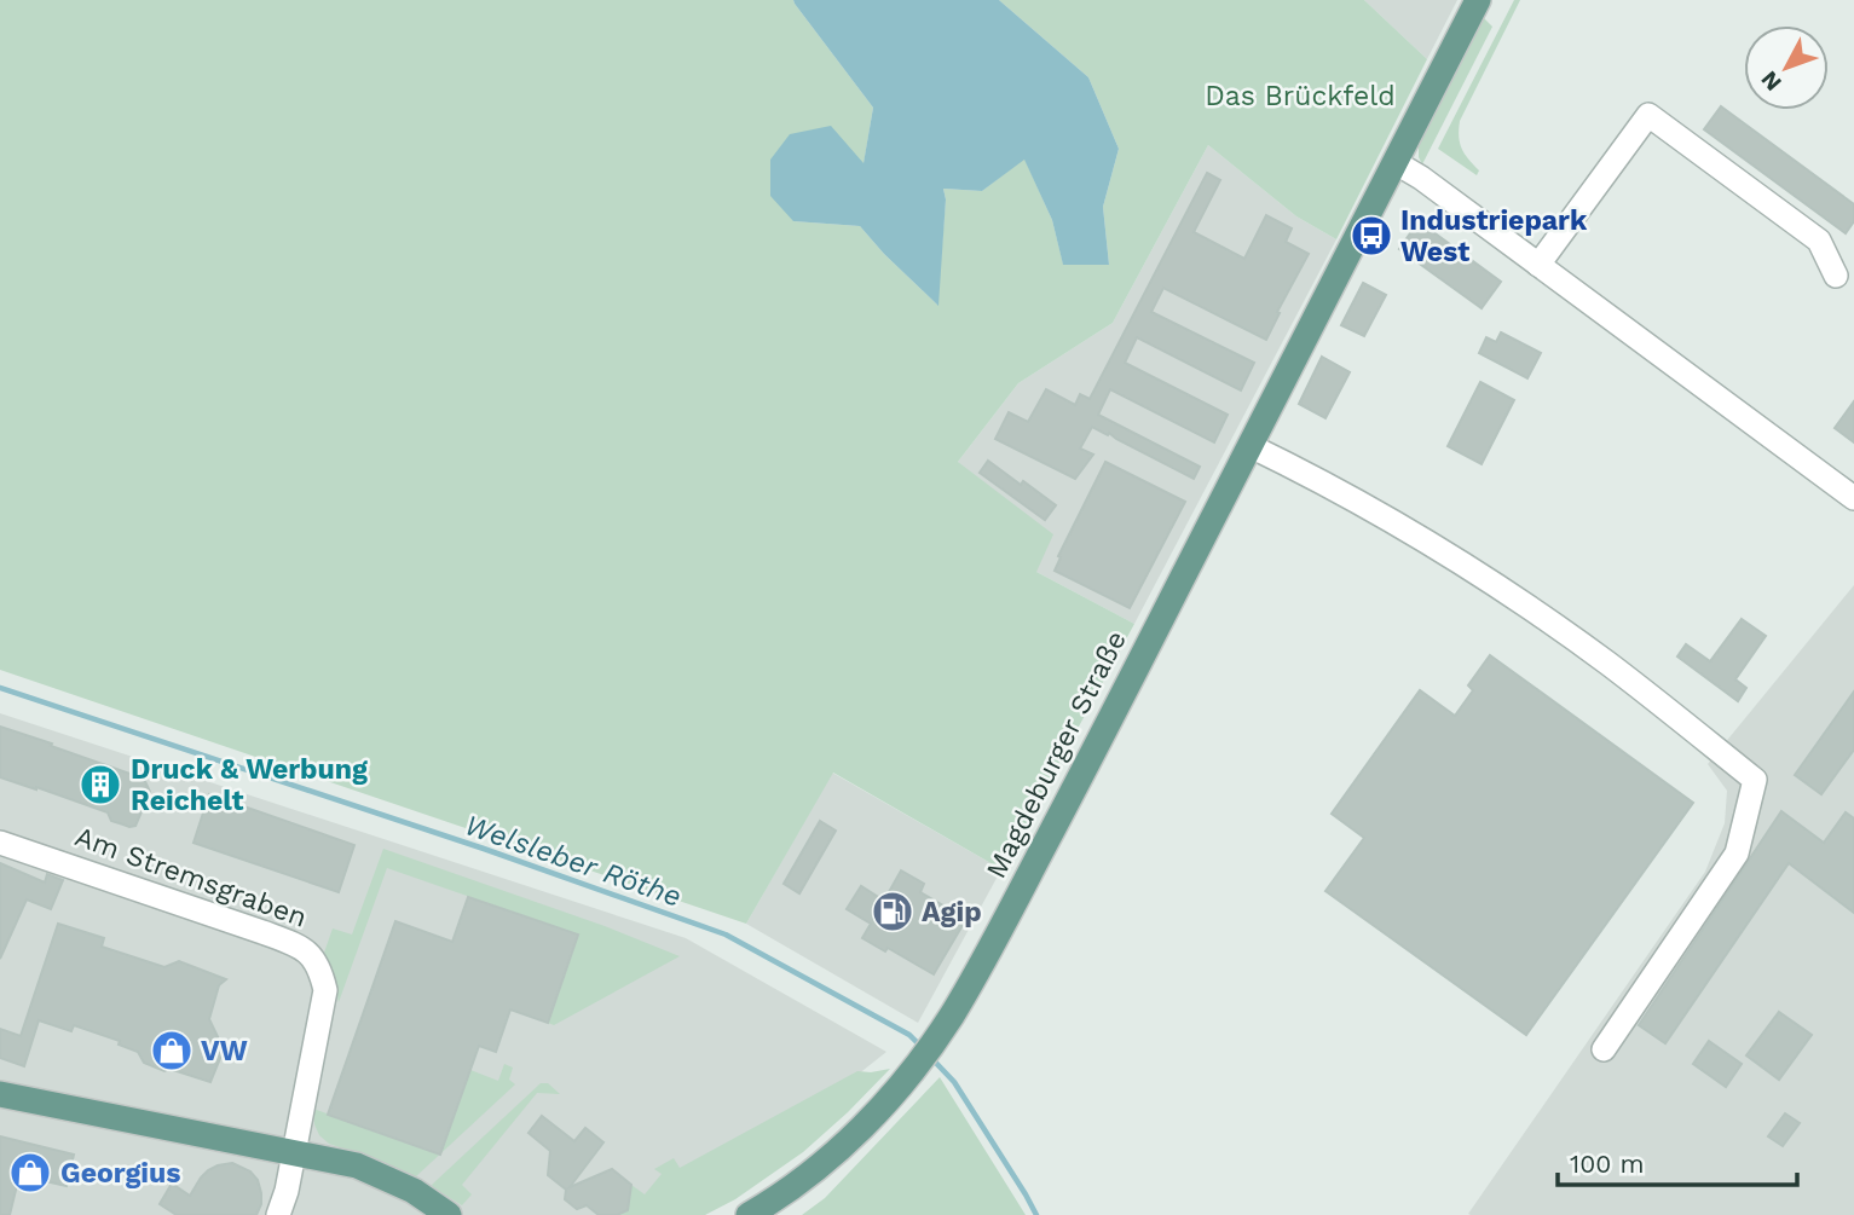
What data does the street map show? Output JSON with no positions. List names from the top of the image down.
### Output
{
  "streets": {
    "main road": ["Magdeburger Straße"],
    "street": ["Am Stremsgraben"]
  },
  "water": ["Welsleber Röthe"],
  "parks": ["Das Brückfeld"],
  "places": {
    "bus stop": ["Industriepark West"],
    "building": ["Druck & Werbung Reichelt"],
    "fuel station": ["Agip"],
    "shop": ["VW", "Georgius"]
  },
  "scale_bar": "100 m",
  "north": "bottom left"
}
